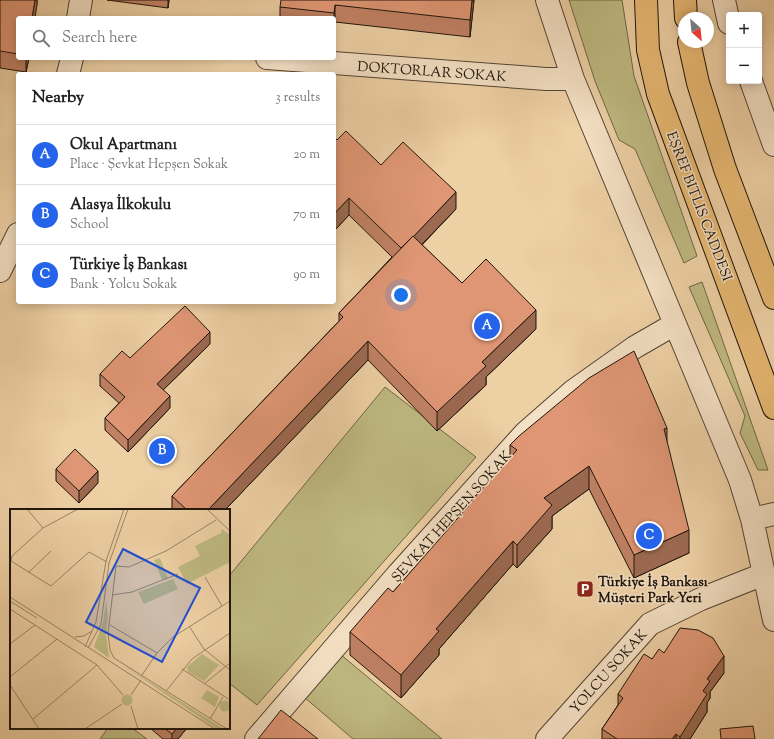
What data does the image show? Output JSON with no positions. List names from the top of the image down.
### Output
{
  "streets": {
    "main road": ["EŞREF BITLIS CADDESI"],
    "street": ["DOKTORLAR SOKAK", "ŞEVKAT HEPŞEN SOKAK", "YOLCU SOKAK"]
  },
  "places": {
    "parking": ["Türkiye İş Bankası Müşteri Park Yeri"]
  },
  "north": "bottom right",
  "page": {
    "map_buttons": ["+", "−"],
    "search": "Search here",
    "heading": ["Nearby", "3 results"],
    "list": [
      {
        "mark": "A",
        "name": "Okul Apartmanı",
        "note": "Place · Şevkat Hepşen Sokak",
        "value": "20 m"
      },
      {
        "mark": "B",
        "name": "Alasya İlkokulu",
        "note": "School",
        "value": "70 m"
      },
      {
        "mark": "C",
        "name": "Türkiye İş Bankası",
        "note": "Bank · Yolcu Sokak",
        "value": "90 m"
      }
    ],
    "pins": ["A", "B", "C"]
  }
}
